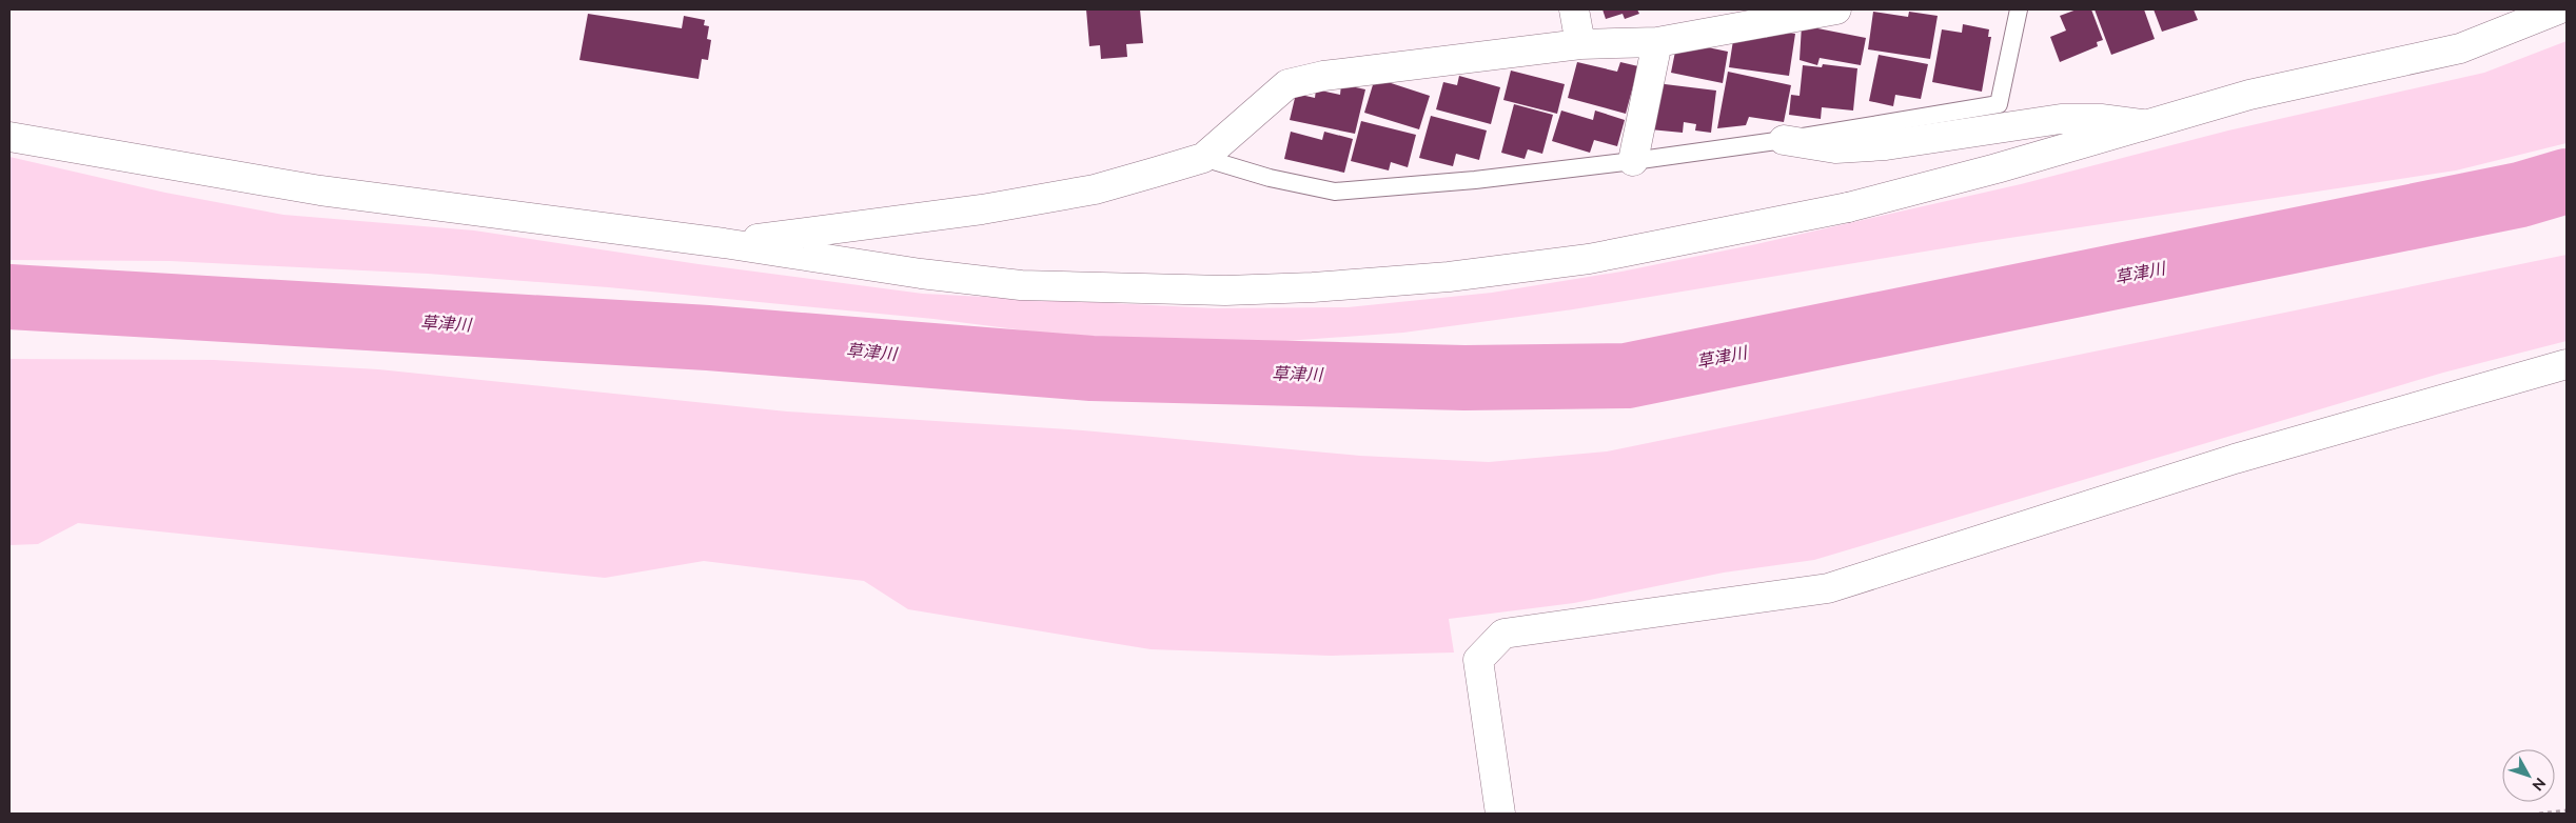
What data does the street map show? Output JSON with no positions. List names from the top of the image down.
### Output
{
  "water": ["草津川"],
  "north": "bottom right"
}
